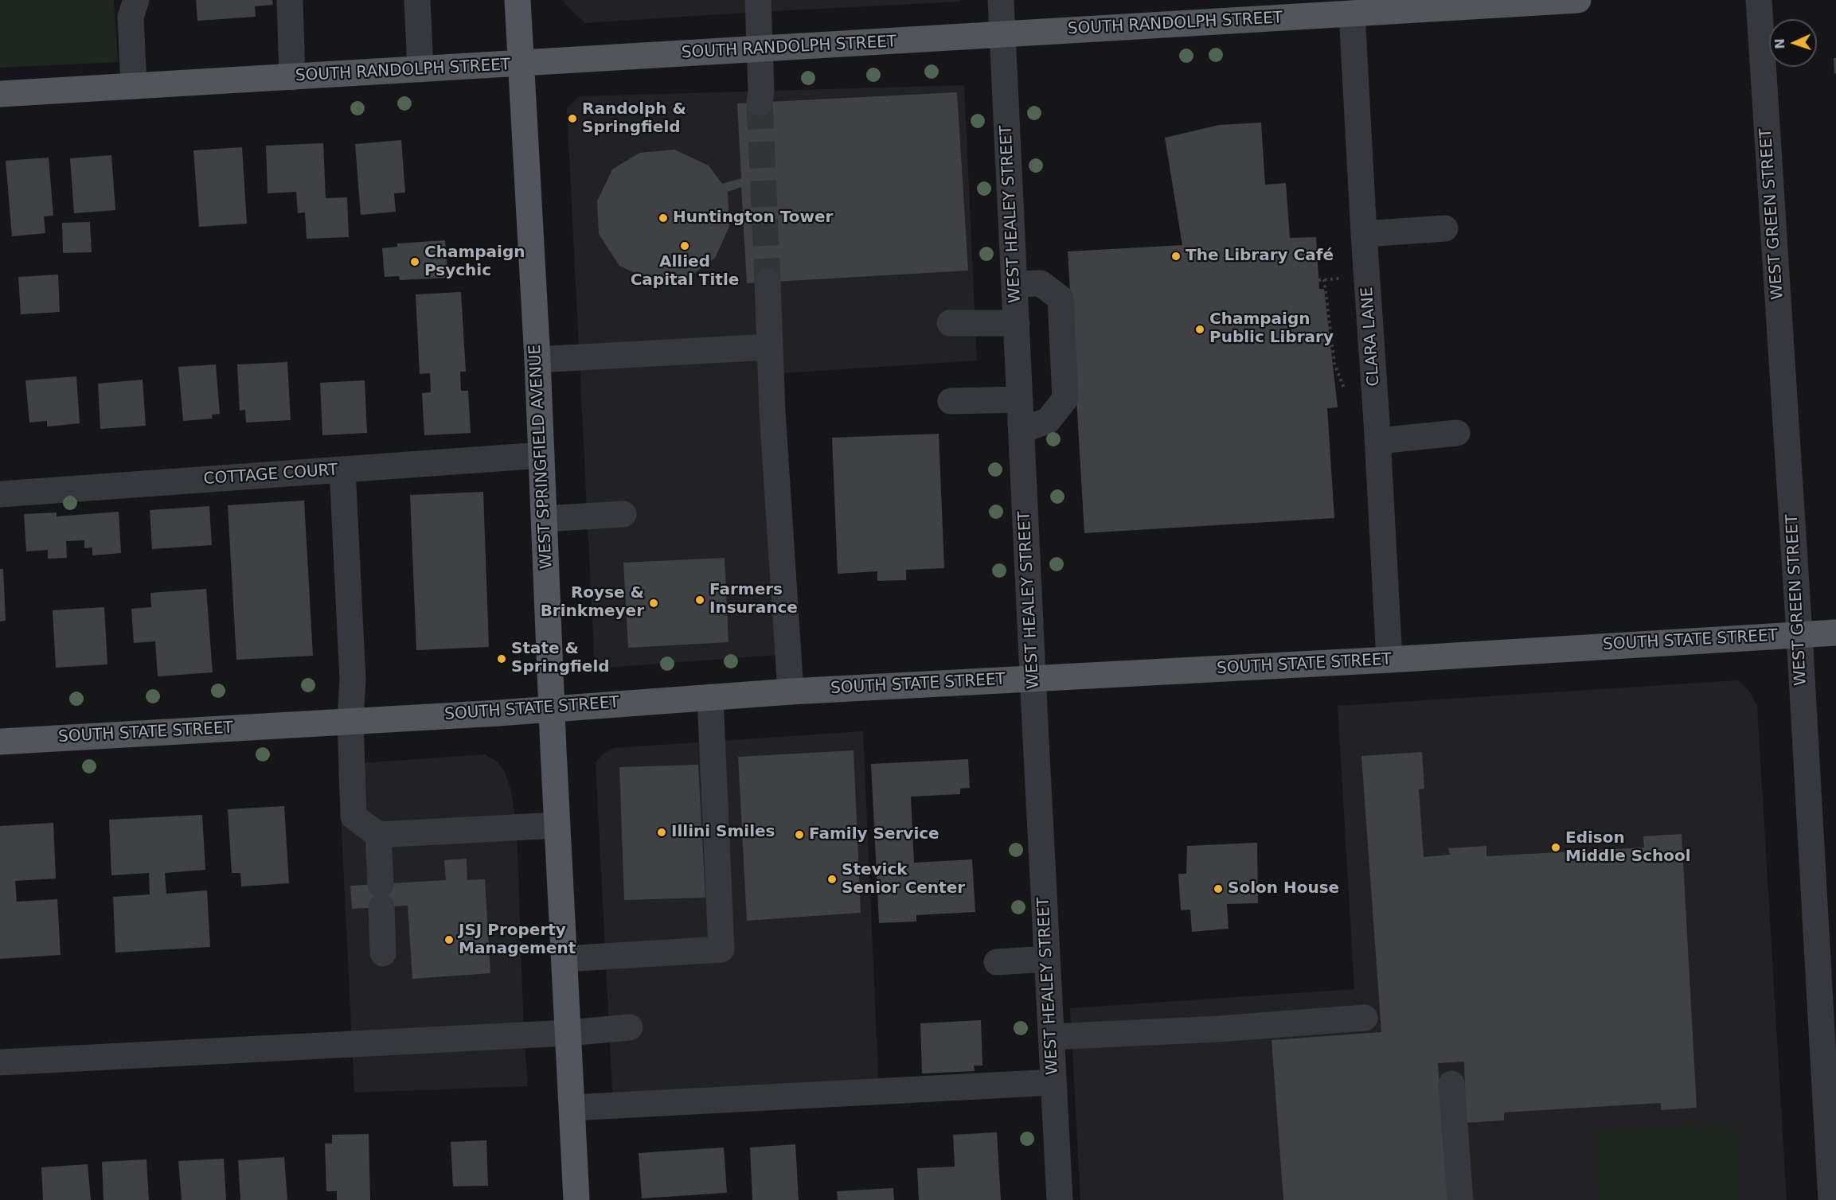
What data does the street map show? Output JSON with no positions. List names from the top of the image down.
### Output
{
  "streets": {
    "main road": ["SOUTH RANDOLPH STREET", "WEST SPRINGFIELD AVENUE", "SOUTH STATE STREET"],
    "street": [
      "WEST HEALEY STREET",
      "WEST GREEN STREET",
      "CLARA LANE",
      "COTTAGE COURT"
    ]
  },
  "crossings": [
    ["SOUTH RANDOLPH STREET", "WEST HEALEY STREET"],
    ["SOUTH RANDOLPH STREET", "CLARA LANE"],
    ["SOUTH RANDOLPH STREET", "WEST SPRINGFIELD AVENUE"],
    ["WEST HEALEY STREET", "SOUTH STATE STREET"],
    ["WEST GREEN STREET", "SOUTH STATE STREET"],
    ["CLARA LANE", "SOUTH STATE STREET"],
    ["WEST SPRINGFIELD AVENUE", "COTTAGE COURT"],
    ["WEST SPRINGFIELD AVENUE", "SOUTH STATE STREET"]
  ],
  "places": [
    "Randolph & Springfield",
    "Huntington Tower",
    "Allied Capital Title",
    "The Library Café",
    "Champaign Psychic",
    "Champaign Public Library",
    "Farmers Insurance",
    "Royse & Brinkmeyer",
    "State & Springfield",
    "Illini Smiles",
    "Family Service",
    "Edison Middle School",
    "Stevick Senior Center",
    "Solon House",
    "JSJ Property Management"
  ],
  "north": "left"
}
